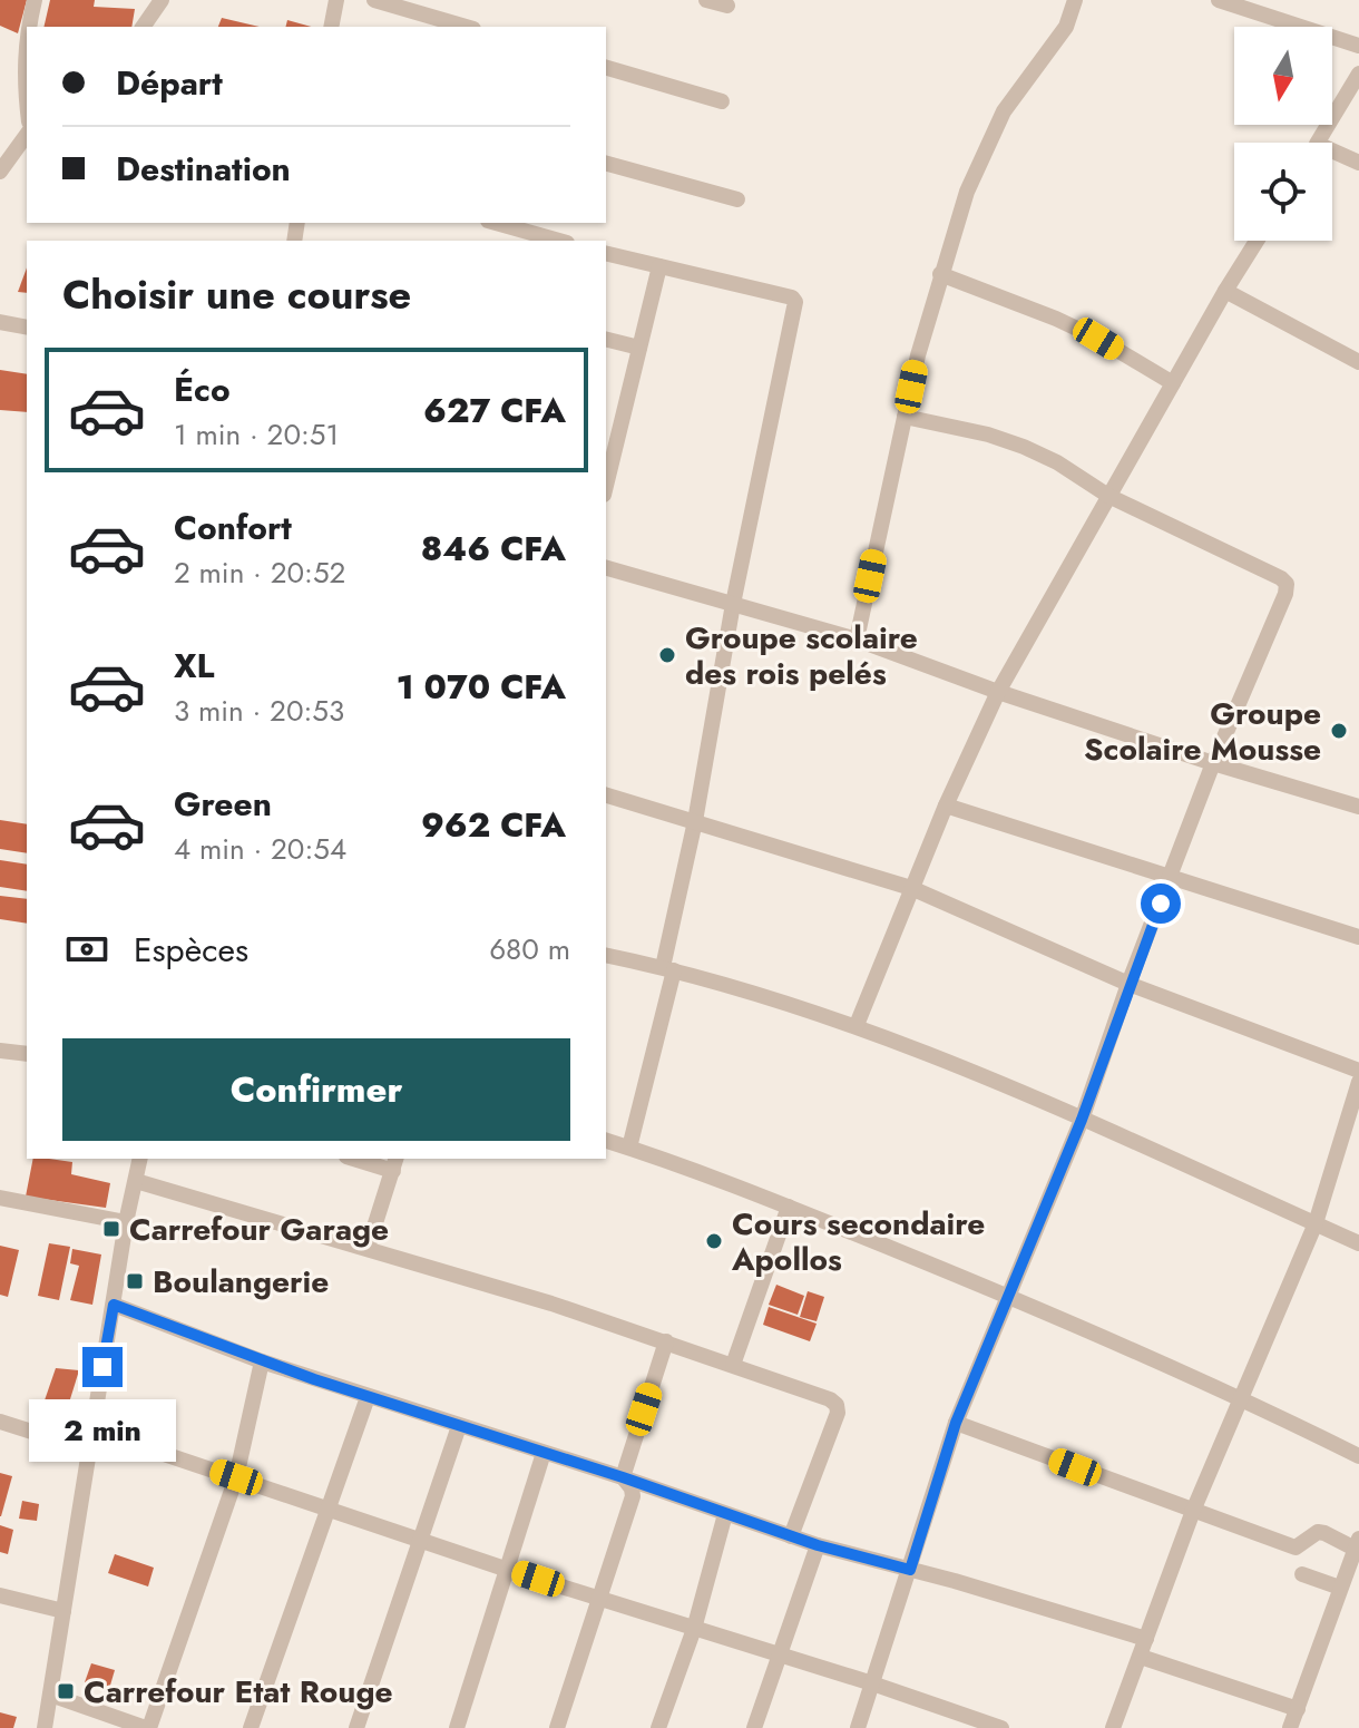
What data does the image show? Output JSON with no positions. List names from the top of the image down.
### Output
{
  "places": {
    "other": ["Groupe scolaire des rois pelés", "Groupe Scolaire Mousse", "Cours secondaire Apollos"],
    "transit": ["Carrefour Garage", "Boulangerie", "Carrefour Etat Rouge"]
  },
  "north": "bottom",
  "page": {
    "banner": ["Départ", "Destination"],
    "heading": "Choisir une course",
    "list": [
      {
        "name": "Éco",
        "note": "1 min · 20:51",
        "value": "627 CFA"
      },
      {
        "name": "Confort",
        "note": "2 min · 20:52",
        "value": "846 CFA"
      },
      {
        "name": "XL",
        "note": "3 min · 20:53",
        "value": "1 070 CFA"
      },
      {
        "name": "Green",
        "note": "4 min · 20:54",
        "value": "962 CFA"
      }
    ],
    "pay": ["Espèces", "680 m"],
    "buttons": "Confirmer",
    "bubble": "2 min"
  }
}
